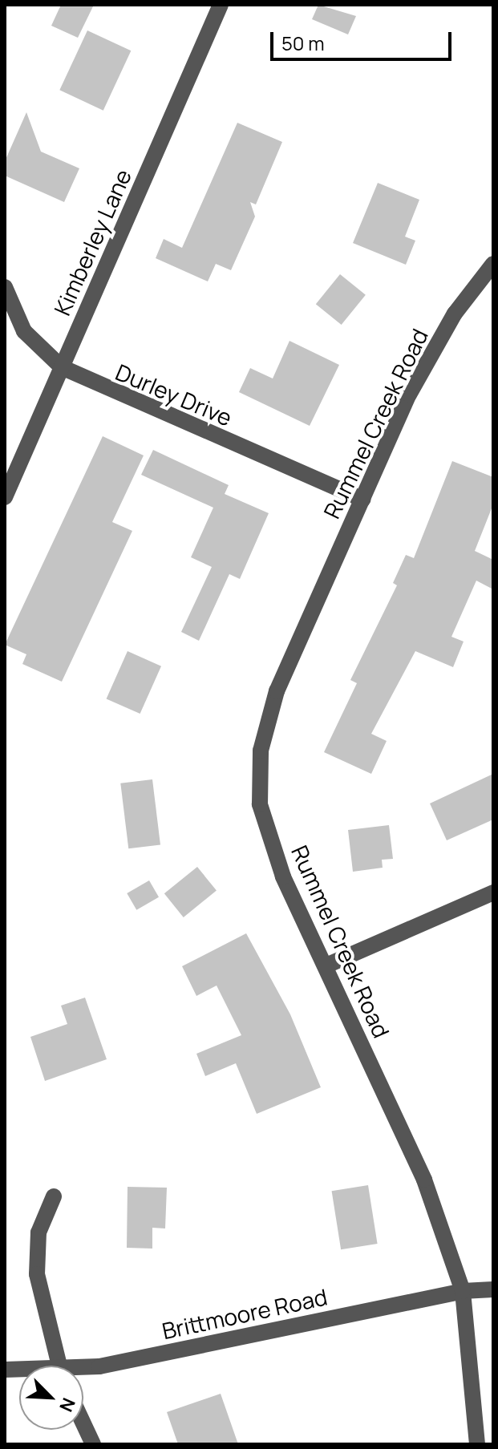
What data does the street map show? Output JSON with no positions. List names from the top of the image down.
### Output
{
  "streets": {
    "street": [
      "Kimberley Lane",
      "Durley Drive",
      "Rummel Creek Road",
      "Brittmoore Road"
    ]
  },
  "crossings": [
    ["Kimberley Lane", "Durley Drive"],
    ["Durley Drive", "Rummel Creek Road"],
    ["Rummel Creek Road", "Brittmoore Road"]
  ],
  "scale_bar": "50 m",
  "north": "bottom right"
}
